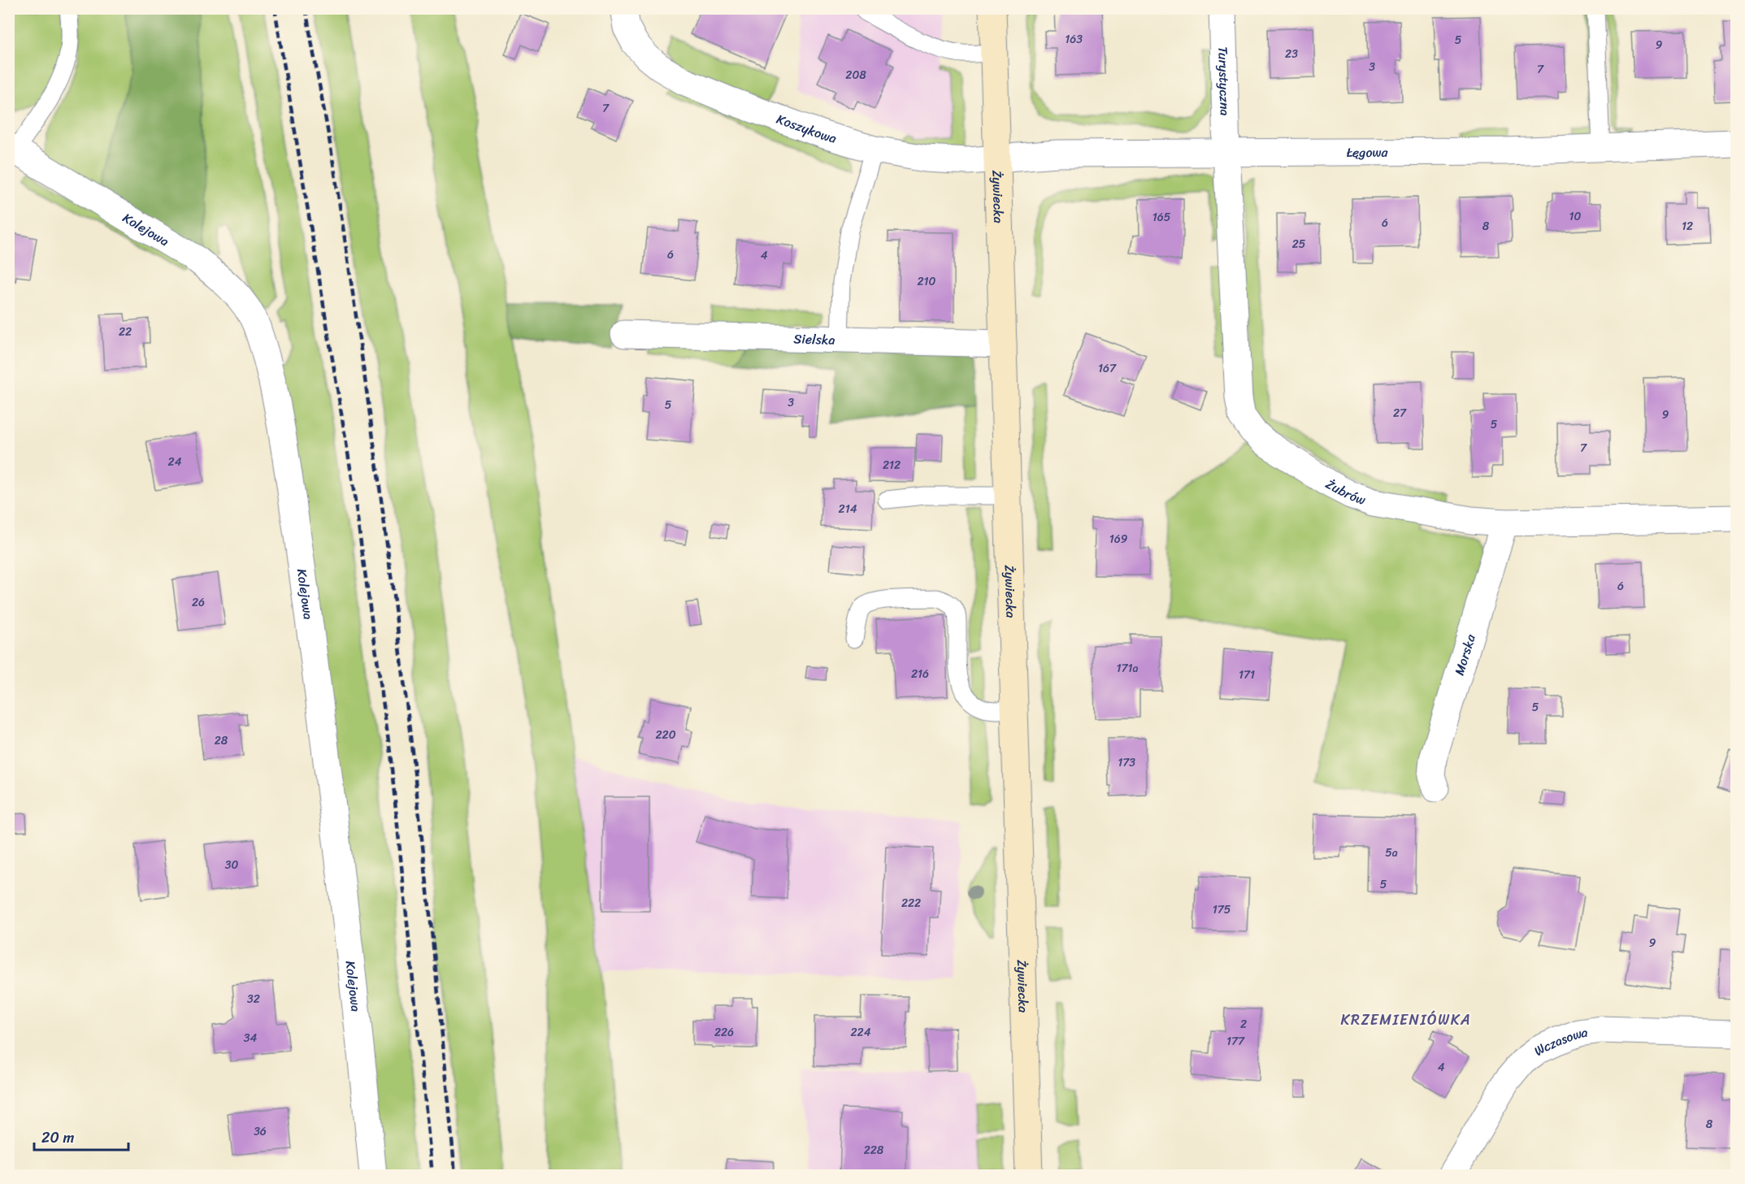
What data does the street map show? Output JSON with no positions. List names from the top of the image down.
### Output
{
  "streets": {
    "main road": ["Żywiecka"],
    "street": [
      "Turystyczna",
      "Koszykowa",
      "Łęgowa",
      "Kolejowa",
      "Sielska",
      "Żubrów",
      "Morska",
      "Wczasowa"
    ]
  },
  "crossings": [
    ["Turystyczna", "Łęgowa"],
    ["Turystyczna", "Żubrów"],
    ["Koszykowa", "Łęgowa"],
    ["Koszykowa", "Żywiecka"],
    ["Łęgowa", "Żywiecka"],
    ["Łęgowa", "Żubrów"],
    ["Żywiecka", "Sielska"],
    ["Żubrów", "Morska"]
  ],
  "districts": ["KRZEMIENIÓWKA"],
  "house_numbers": [
    "163",
    "5",
    "9",
    "23",
    "3",
    "7",
    "208",
    "7",
    "10",
    "165",
    "6",
    "8",
    "12",
    "25",
    "6",
    "4",
    "210",
    "22",
    "167",
    "3",
    "5",
    "27",
    "9",
    "5",
    "7",
    "24",
    "212",
    "214",
    "169",
    "6",
    "26",
    "171a",
    "216",
    "171",
    "5",
    "220",
    "28",
    "173",
    "5a",
    "30",
    "5",
    "222",
    "175",
    "9",
    "32",
    "2",
    "226",
    "224",
    "34",
    "177",
    "4",
    "8",
    "36",
    "228"
  ],
  "scale_bar": "20 m"
}
